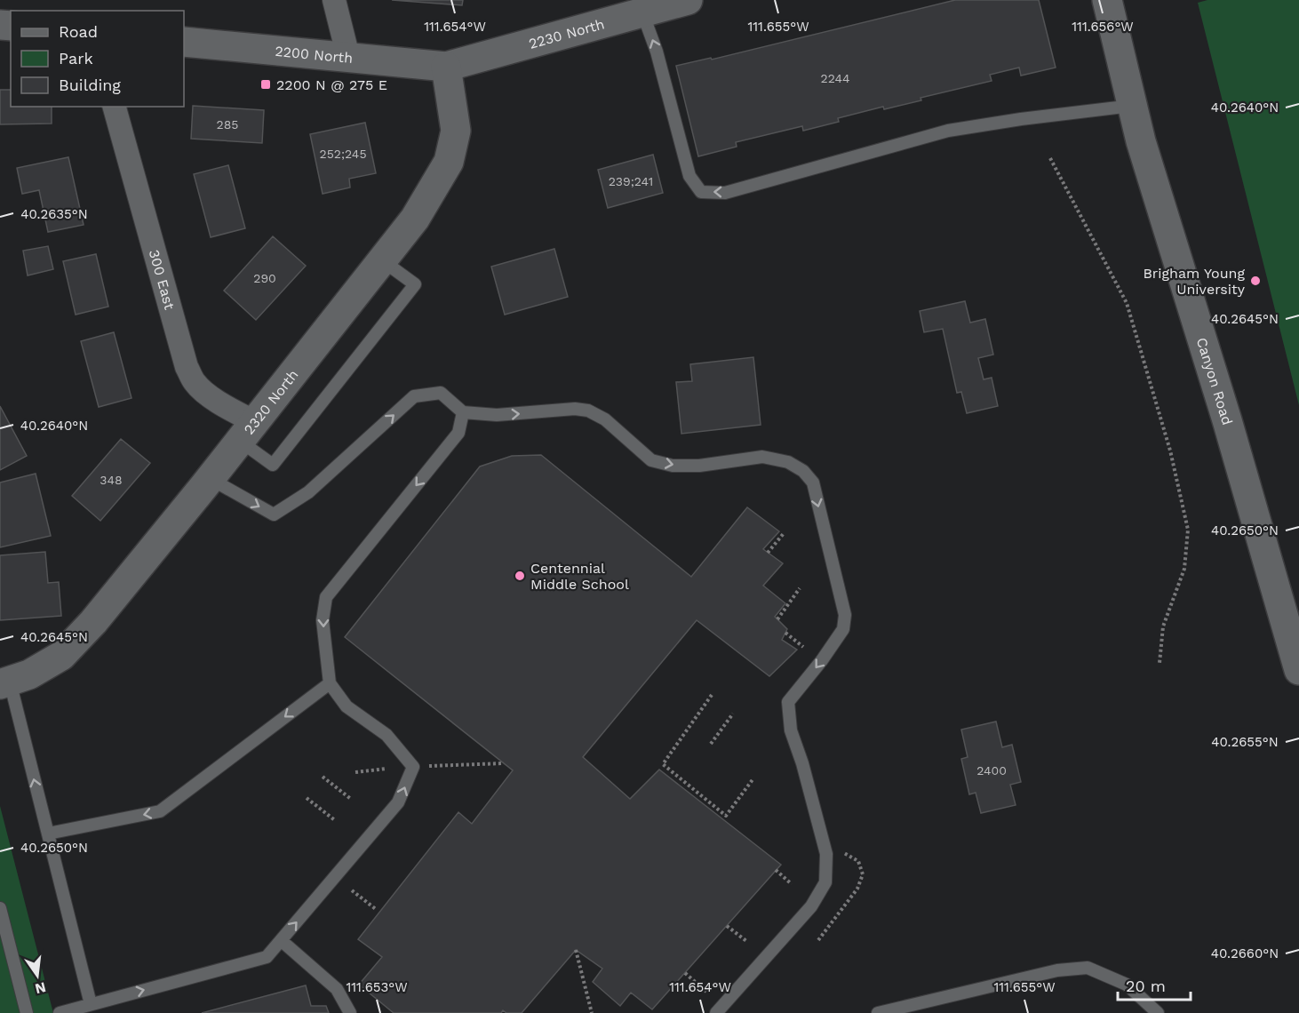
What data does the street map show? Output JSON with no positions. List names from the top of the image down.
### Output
{
  "streets": {
    "main road": [
      "2230 North",
      "2200 North",
      "Canyon Road",
      "2320 North"
    ],
    "street": ["300 East"]
  },
  "crossings": [
    ["2230 North", "2200 North"],
    ["2230 North", "2320 North"],
    ["2200 North", "2320 North"],
    ["300 East", "2320 North"]
  ],
  "places": {
    "transit": ["2200 N @ 275 E"],
    "other": ["Brigham Young University", "Centennial Middle School"]
  },
  "house_numbers": [
    "2244",
    "285",
    "252;245",
    "239;241",
    "290",
    "348",
    "2400"
  ],
  "legend": ["Road", "Park", "Building"],
  "scale_bar": "20 m",
  "north": "bottom",
  "coordinates": [
    "111.654°W",
    "111.655°W",
    "111.656°W",
    "40.2640°N",
    "40.2635°N",
    "40.2645°N",
    "40.2650°N",
    "40.2655°N",
    "40.2660°N",
    "111.653°W"
  ]
}
